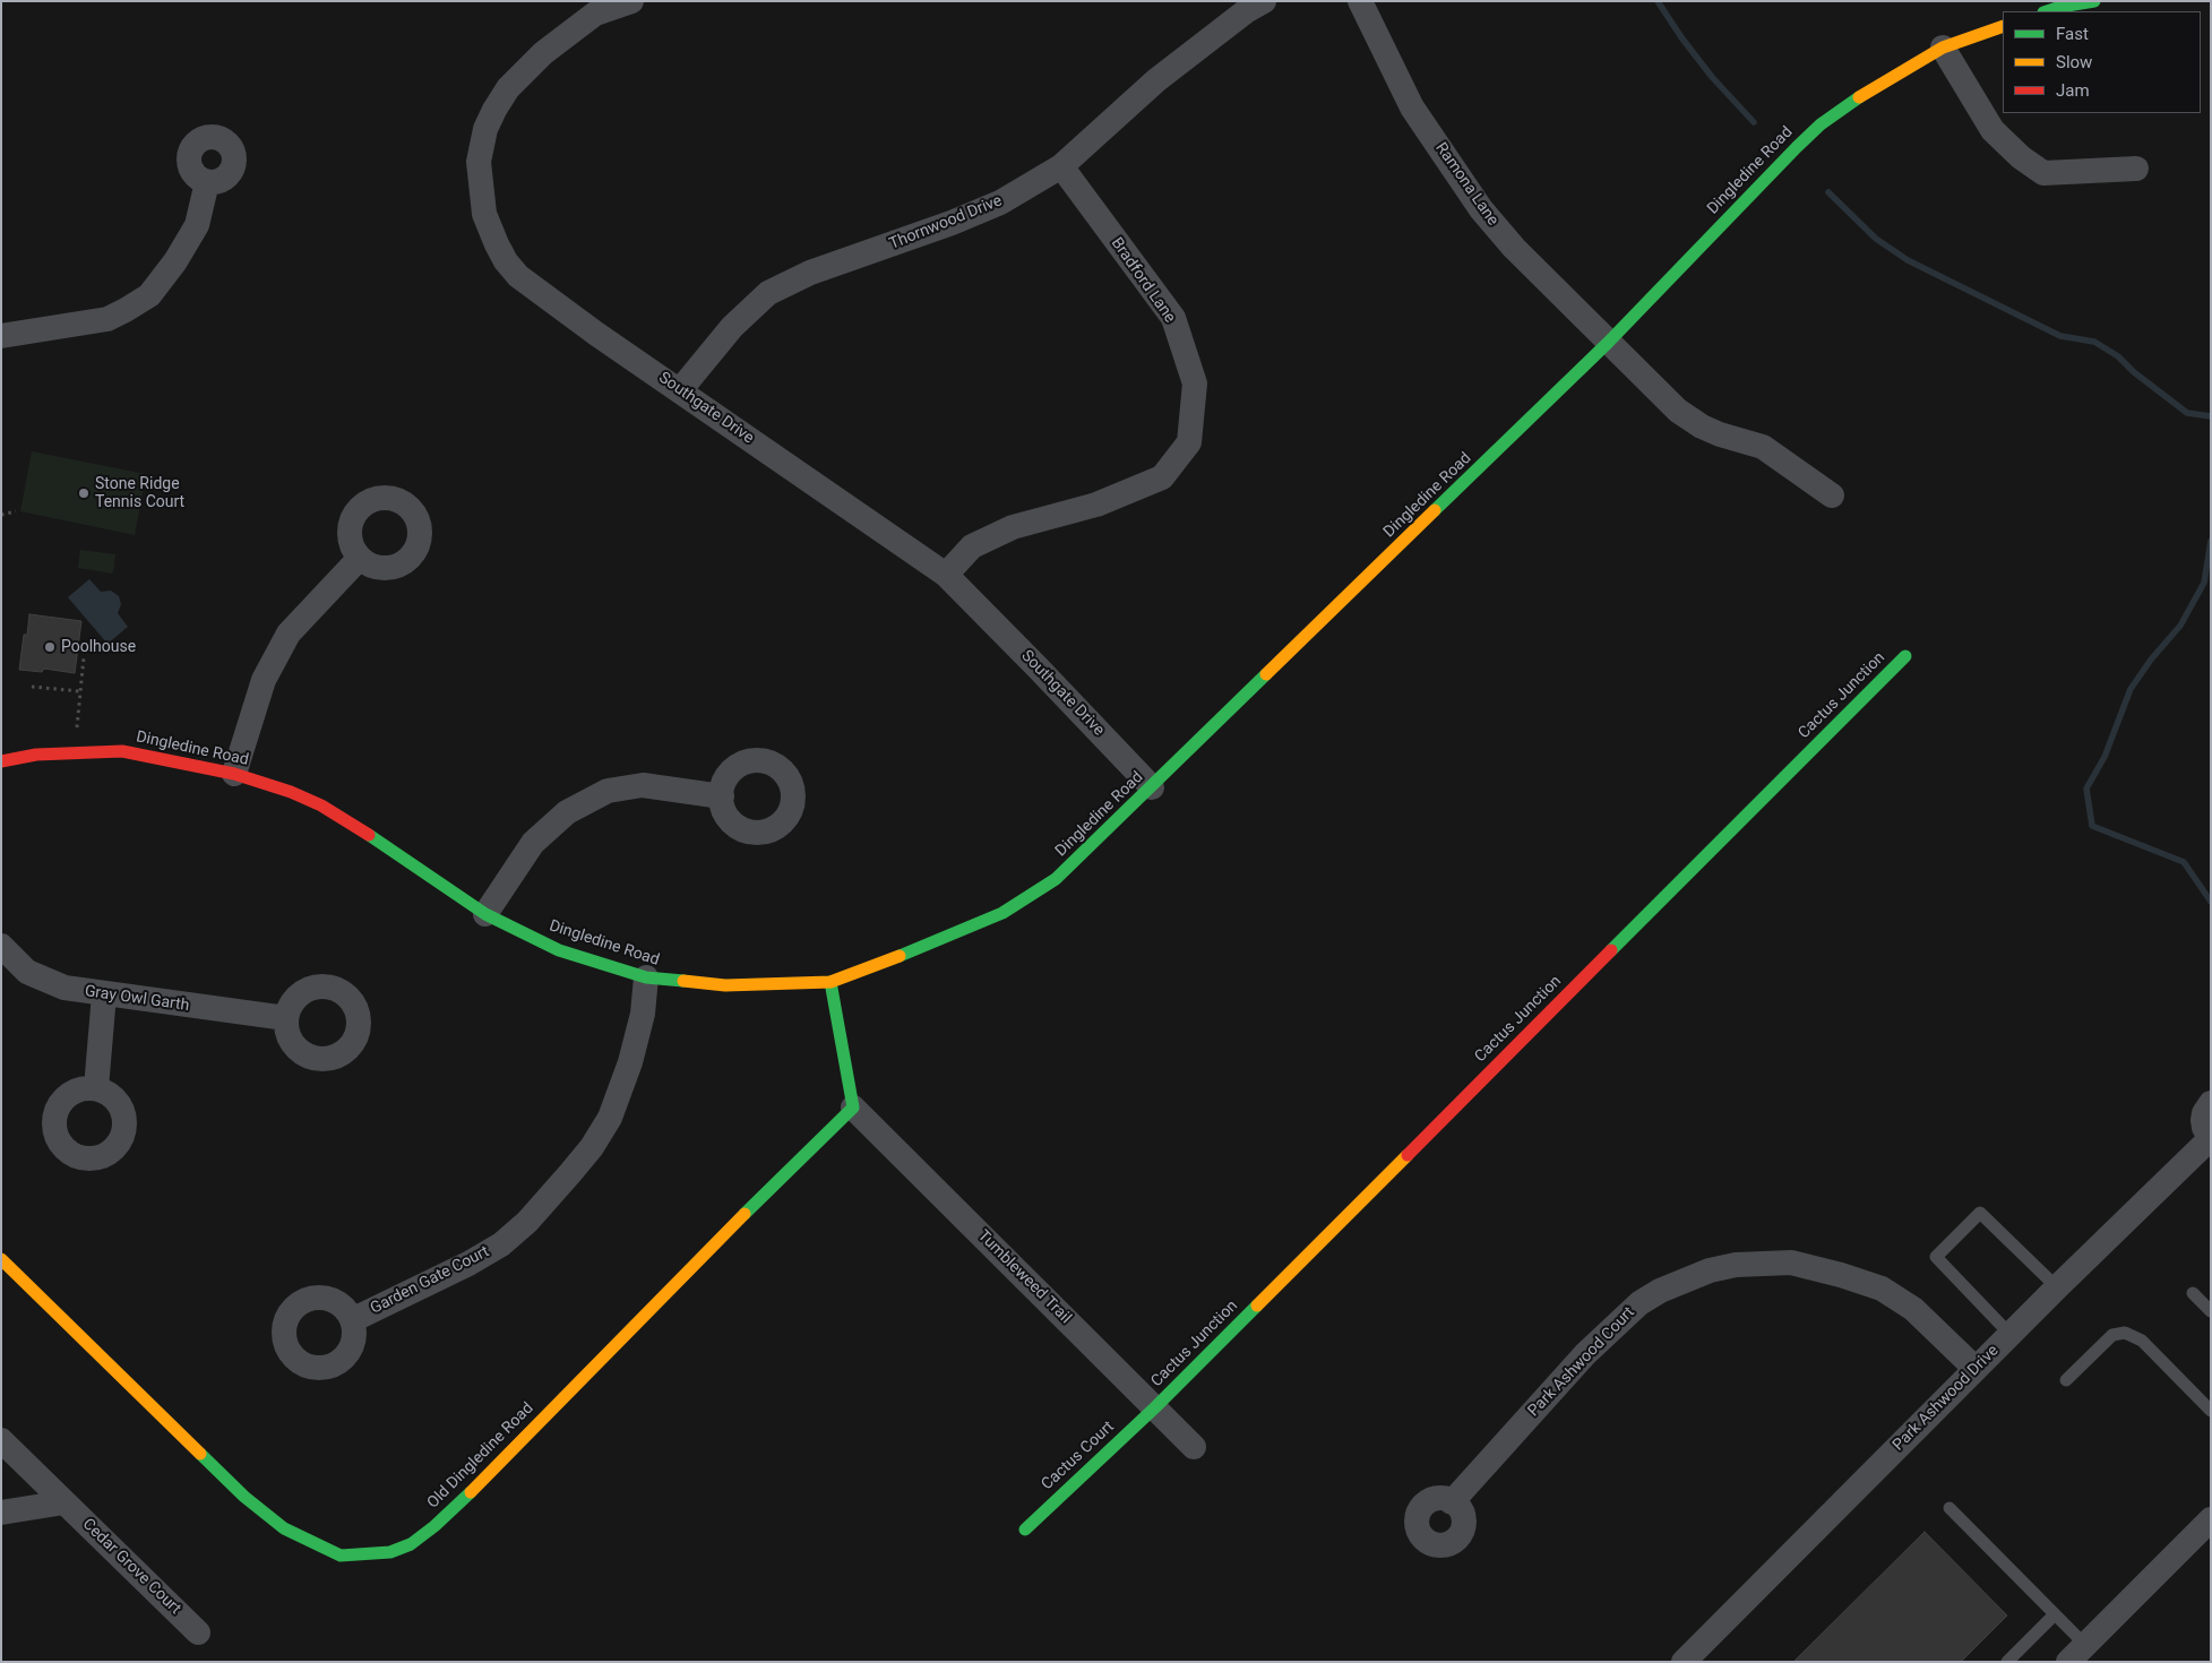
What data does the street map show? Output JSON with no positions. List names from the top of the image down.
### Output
{
  "streets": {
    "street": [
      "Dingledine Road",
      "Ramona Lane",
      "Thornwood Drive",
      "Bradford Lane",
      "Southgate Drive",
      "Cactus Junction",
      "Gray Owl Garth",
      "Tumbleweed Trail",
      "Garden Gate Court",
      "Park Ashwood Court",
      "Park Ashwood Drive",
      "Old Dingledine Road",
      "Cactus Court",
      "Cedar Grove Court"
    ]
  },
  "crossings": [
    ["Dingledine Road", "Ramona Lane"],
    ["Dingledine Road", "Southgate Drive"],
    ["Dingledine Road", "Garden Gate Court"],
    ["Thornwood Drive", "Bradford Lane"],
    ["Thornwood Drive", "Southgate Drive"],
    ["Bradford Lane", "Southgate Drive"],
    ["Cactus Junction", "Tumbleweed Trail"],
    ["Cactus Junction", "Cactus Court"],
    ["Tumbleweed Trail", "Old Dingledine Road"],
    ["Tumbleweed Trail", "Cactus Court"],
    ["Park Ashwood Court", "Park Ashwood Drive"]
  ],
  "places": ["Stone Ridge Tennis Court", "Poolhouse"],
  "legend": ["Fast", "Slow", "Jam"]
}
